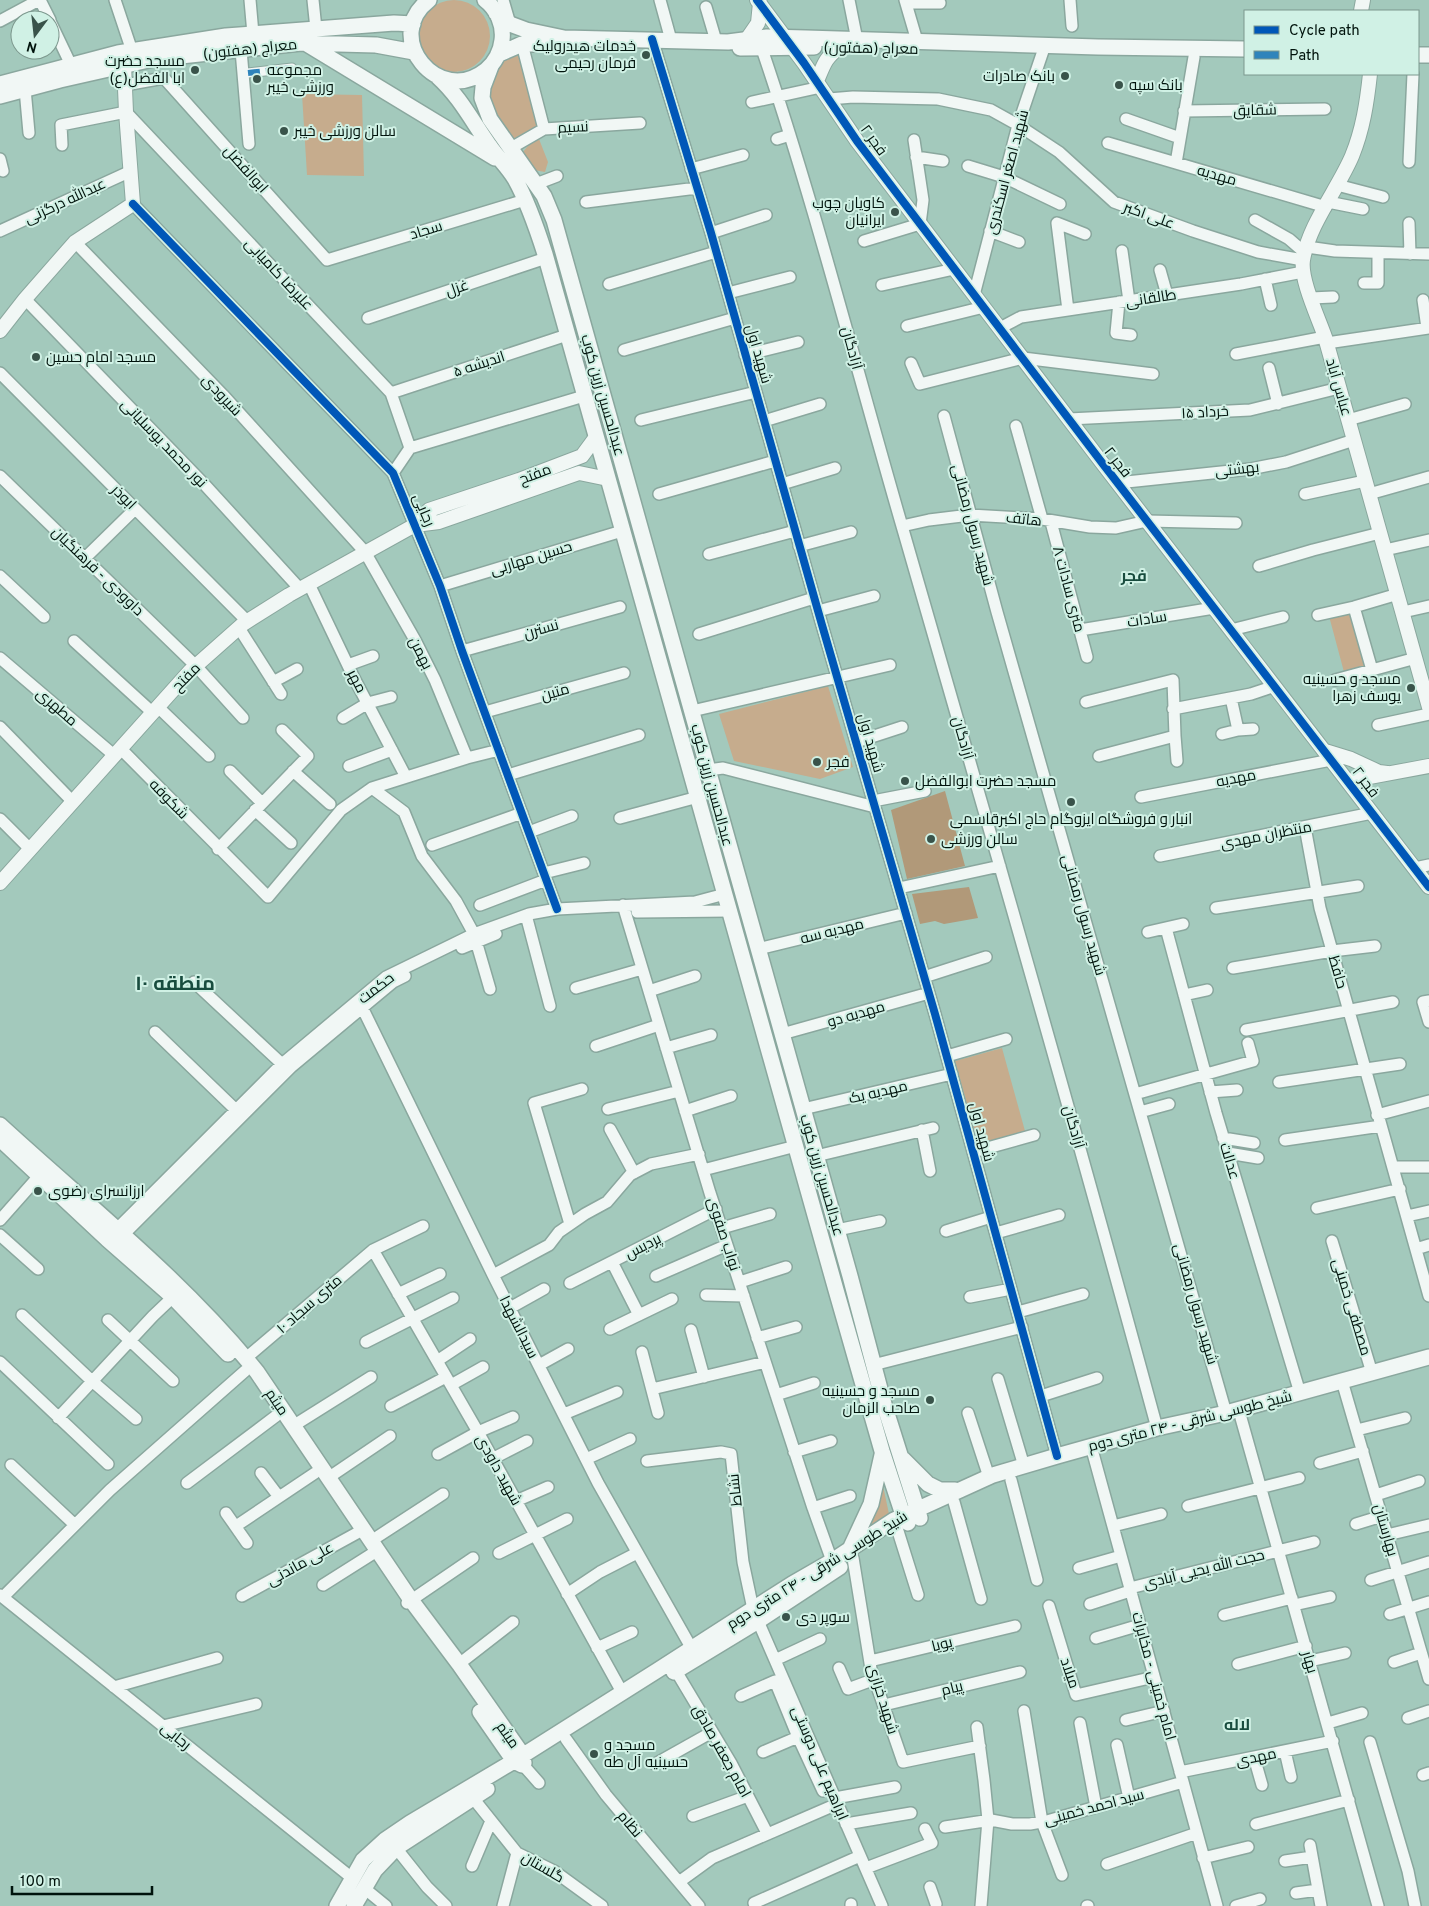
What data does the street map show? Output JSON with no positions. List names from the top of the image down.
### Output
{
  "streets": {
    "main road": [
      "معراج (هفتون)",
      "عبدالحسین زرین کوب",
      "میثم",
      "شیخ طوسی شرقی - ۲۴ متری دوم"
    ],
    "street": [
      "شقایق",
      "نسیم",
      "فجر ۲",
      "ابوالفضل",
      "شهید اصغر اسکندری",
      "مهدیه",
      "عبدالله درگزنی",
      "علی اکبر",
      "سجاد",
      "علیرضا کامیابی",
      "غزل",
      "طالقانی",
      "آزادگان",
      "شهید اول",
      "اندیشه ۵",
      "عباس آباد",
      "شیرودی",
      "۱۵ خرداد",
      "نور محمد یوسلیانی",
      "بهشتی",
      "مفتح",
      "ابوذر",
      "رجایی",
      "هاتف",
      "شهید رسول رمضانی",
      "حسین مهاربی",
      "داوودی - فرهنگیان",
      "۸ متری سادات",
      "سادات",
      "نسترن",
      "بهمن",
      "مهر",
      "متین",
      "مطهری",
      "شکوفه",
      "منتظران مهدی",
      "مهدیه سه",
      "حافظ",
      "حکمت",
      "مهدیه دو",
      "مهدیه یک",
      "عدالت",
      "نواب صفوی",
      "پردیس",
      "۱۰ متری سجاد",
      "مصطفی خمینی",
      "سیدالشهدا",
      "شهید داودی",
      "نشاط",
      "بهارستان",
      "علی ماندنی",
      "حجت الله یحیی آبادی",
      "پویا",
      "بهار",
      "میلاد",
      "امام خمینی - مخابرات",
      "پیام",
      "شهید خرازی",
      "امام جعفر صادق",
      "مهدی",
      "ابراهیم علی دوستی",
      "سید احمد خمینی",
      "نظام",
      "گلستان"
    ]
  },
  "crossings": [
    ["معراج (هفتون)", "فجر ۲"],
    ["معراج (هفتون)", "شهید اصغر اسکندری"],
    ["معراج (هفتون)", "آزادگان"],
    ["معراج (هفتون)", "شهید اول"],
    ["معراج (هفتون)", "عبدالحسین زرین کوب"],
    ["نسیم", "عبدالحسین زرین کوب"],
    ["فجر ۲", "شهید اصغر اسکندری"],
    ["فجر ۲", "مهدیه"],
    ["فجر ۲", "علی اکبر"],
    ["فجر ۲", "طالقانی"],
    ["فجر ۲", "۱۵ خرداد"],
    ["فجر ۲", "بهشتی"],
    ["فجر ۲", "هاتف"],
    ["فجر ۲", "سادات"],
    ["فجر ۲", "منتظران مهدی"],
    ["ابوالفضل", "سجاد"],
    ["شهید اصغر اسکندری", "علی اکبر"],
    ["علی اکبر", "طالقانی"],
    ["علی اکبر", "آزادگان"],
    ["علی اکبر", "عباس آباد"],
    ["سجاد", "عبدالحسین زرین کوب"],
    ["علیرضا کامیابی", "اندیشه ۵"],
    ["غزل", "عبدالحسین زرین کوب"],
    ["طالقانی", "عباس آباد"],
    ["آزادگان", "هاتف"],
    ["آزادگان", "شیخ طوسی شرقی - ۲۴ متری دوم"],
    ["شهید اول", "مهدیه سه"],
    ["شهید اول", "مهدیه دو"],
    ["شهید اول", "مهدیه یک"],
    ["شهید اول", "شیخ طوسی شرقی - ۲۴ متری دوم"],
    ["اندیشه ۵", "عبدالحسین زرین کوب"],
    ["عباس آباد", "۱۵ خرداد"],
    ["عباس آباد", "بهشتی"],
    ["شیرودی", "مفتح"],
    ["شیرودی", "بهمن"],
    ["عبدالحسین زرین کوب", "مفتح"],
    ["عبدالحسین زرین کوب", "حسین مهاربی"],
    ["عبدالحسین زرین کوب", "مهدیه سه"],
    ["عبدالحسین زرین کوب", "حکمت"],
    ["عبدالحسین زرین کوب", "مهدیه دو"],
    ["عبدالحسین زرین کوب", "مهدیه یک"],
    ["عبدالحسین زرین کوب", "شیخ طوسی شرقی - ۲۴ متری دوم"],
    ["نور محمد یوسلیانی", "مفتح"],
    ["نور محمد یوسلیانی", "مهر"],
    ["مفتح", "ابوذر"],
    ["مفتح", "رجایی"],
    ["مفتح", "داوودی - فرهنگیان"],
    ["مفتح", "بهمن"],
    ["مفتح", "مهر"],
    ["مفتح", "مطهری"],
    ["مفتح", "شکوفه"],
    ["رجایی", "حسین مهاربی"],
    ["رجایی", "نسترن"],
    ["رجایی", "متین"],
    ["رجایی", "حکمت"],
    ["رجایی", "۱۰ متری سجاد"],
    ["رجایی", "شیخ طوسی شرقی - ۲۴ متری دوم"],
    ["هاتف", "شهید رسول رمضانی"],
    ["هاتف", "۸ متری سادات"],
    ["شهید رسول رمضانی", "شیخ طوسی شرقی - ۲۴ متری دوم"],
    ["شهید رسول رمضانی", "بهار"],
    ["۸ متری سادات", "سادات"],
    ["مطهری", "شکوفه"],
    ["منتظران مهدی", "حافظ"],
    ["حکمت", "نواب صفوی"],
    ["حکمت", "سیدالشهدا"],
    ["حکمت", "میثم"],
    ["عدالت", "شیخ طوسی شرقی - ۲۴ متری دوم"],
    ["نواب صفوی", "پردیس"],
    ["نواب صفوی", "شیخ طوسی شرقی - ۲۴ متری دوم"],
    ["۱۰ متری سجاد", "میثم"],
    ["۱۰ متری سجاد", "شهید داودی"],
    ["مصطفی خمینی", "شیخ طوسی شرقی - ۲۴ متری دوم"],
    ["سیدالشهدا", "شیخ طوسی شرقی - ۲۴ متری دوم"],
    ["میثم", "شیخ طوسی شرقی - ۲۴ متری دوم"],
    ["میثم", "علی ماندنی"],
    ["شیخ طوسی شرقی - ۲۴ متری دوم", "شهید داودی"],
    ["شیخ طوسی شرقی - ۲۴ متری دوم", "نشاط"],
    ["شیخ طوسی شرقی - ۲۴ متری دوم", "بهارستان"],
    ["شیخ طوسی شرقی - ۲۴ متری دوم", "بهار"],
    ["شیخ طوسی شرقی - ۲۴ متری دوم", "امام خمینی - مخابرات"],
    ["شیخ طوسی شرقی - ۲۴ متری دوم", "شهید خرازی"],
    ["شیخ طوسی شرقی - ۲۴ متری دوم", "امام جعفر صادق"],
    ["شیخ طوسی شرقی - ۲۴ متری دوم", "ابراهیم علی دوستی"],
    ["شیخ طوسی شرقی - ۲۴ متری دوم", "نظام"],
    ["شیخ طوسی شرقی - ۲۴ متری دوم", "گلستان"],
    ["نشاط", "ابراهیم علی دوستی"],
    ["حجت الله یحیی آبادی", "بهار"],
    ["حجت الله یحیی آبادی", "امام خمینی - مخابرات"],
    ["پویا", "شهید خرازی"],
    ["بهار", "مهدی"],
    ["میلاد", "امام خمینی - مخابرات"],
    ["امام خمینی - مخابرات", "مهدی"],
    ["امام خمینی - مخابرات", "سید احمد خمینی"],
    ["پیام", "شهید خرازی"],
    ["مهدی", "سید احمد خمینی"]
  ],
  "districts": ["فجر", "منطقه ۱۰", "لاله"],
  "places": [
    "خدمات هیدرولیک فرمان رحیمی",
    "مسجد حضرت ابا الفضل(ع)",
    "بانک صادرات",
    "مجموعه ورزشی خیبر",
    "بانک سپه",
    "سالن ورزشی خیبر",
    "کاویان چوب ایرانیان",
    "مسجد امام حسین",
    "مسجد و حسینیه یوسف زهرا",
    "فجر",
    "مسجد حضرت ابوالفضل",
    "انبار و فروشگاه ایزوگام حاج اکبرقاسمی",
    "سالن ورزشی",
    "ارزانسرای رضوی",
    "مسجد و حسینیه صاحب الزمان",
    "سوپر دی",
    "مسجد و حسینیه آل طه"
  ],
  "legend": ["Cycle path", "Path"],
  "scale_bar": "100 m",
  "north": "bottom"
}
